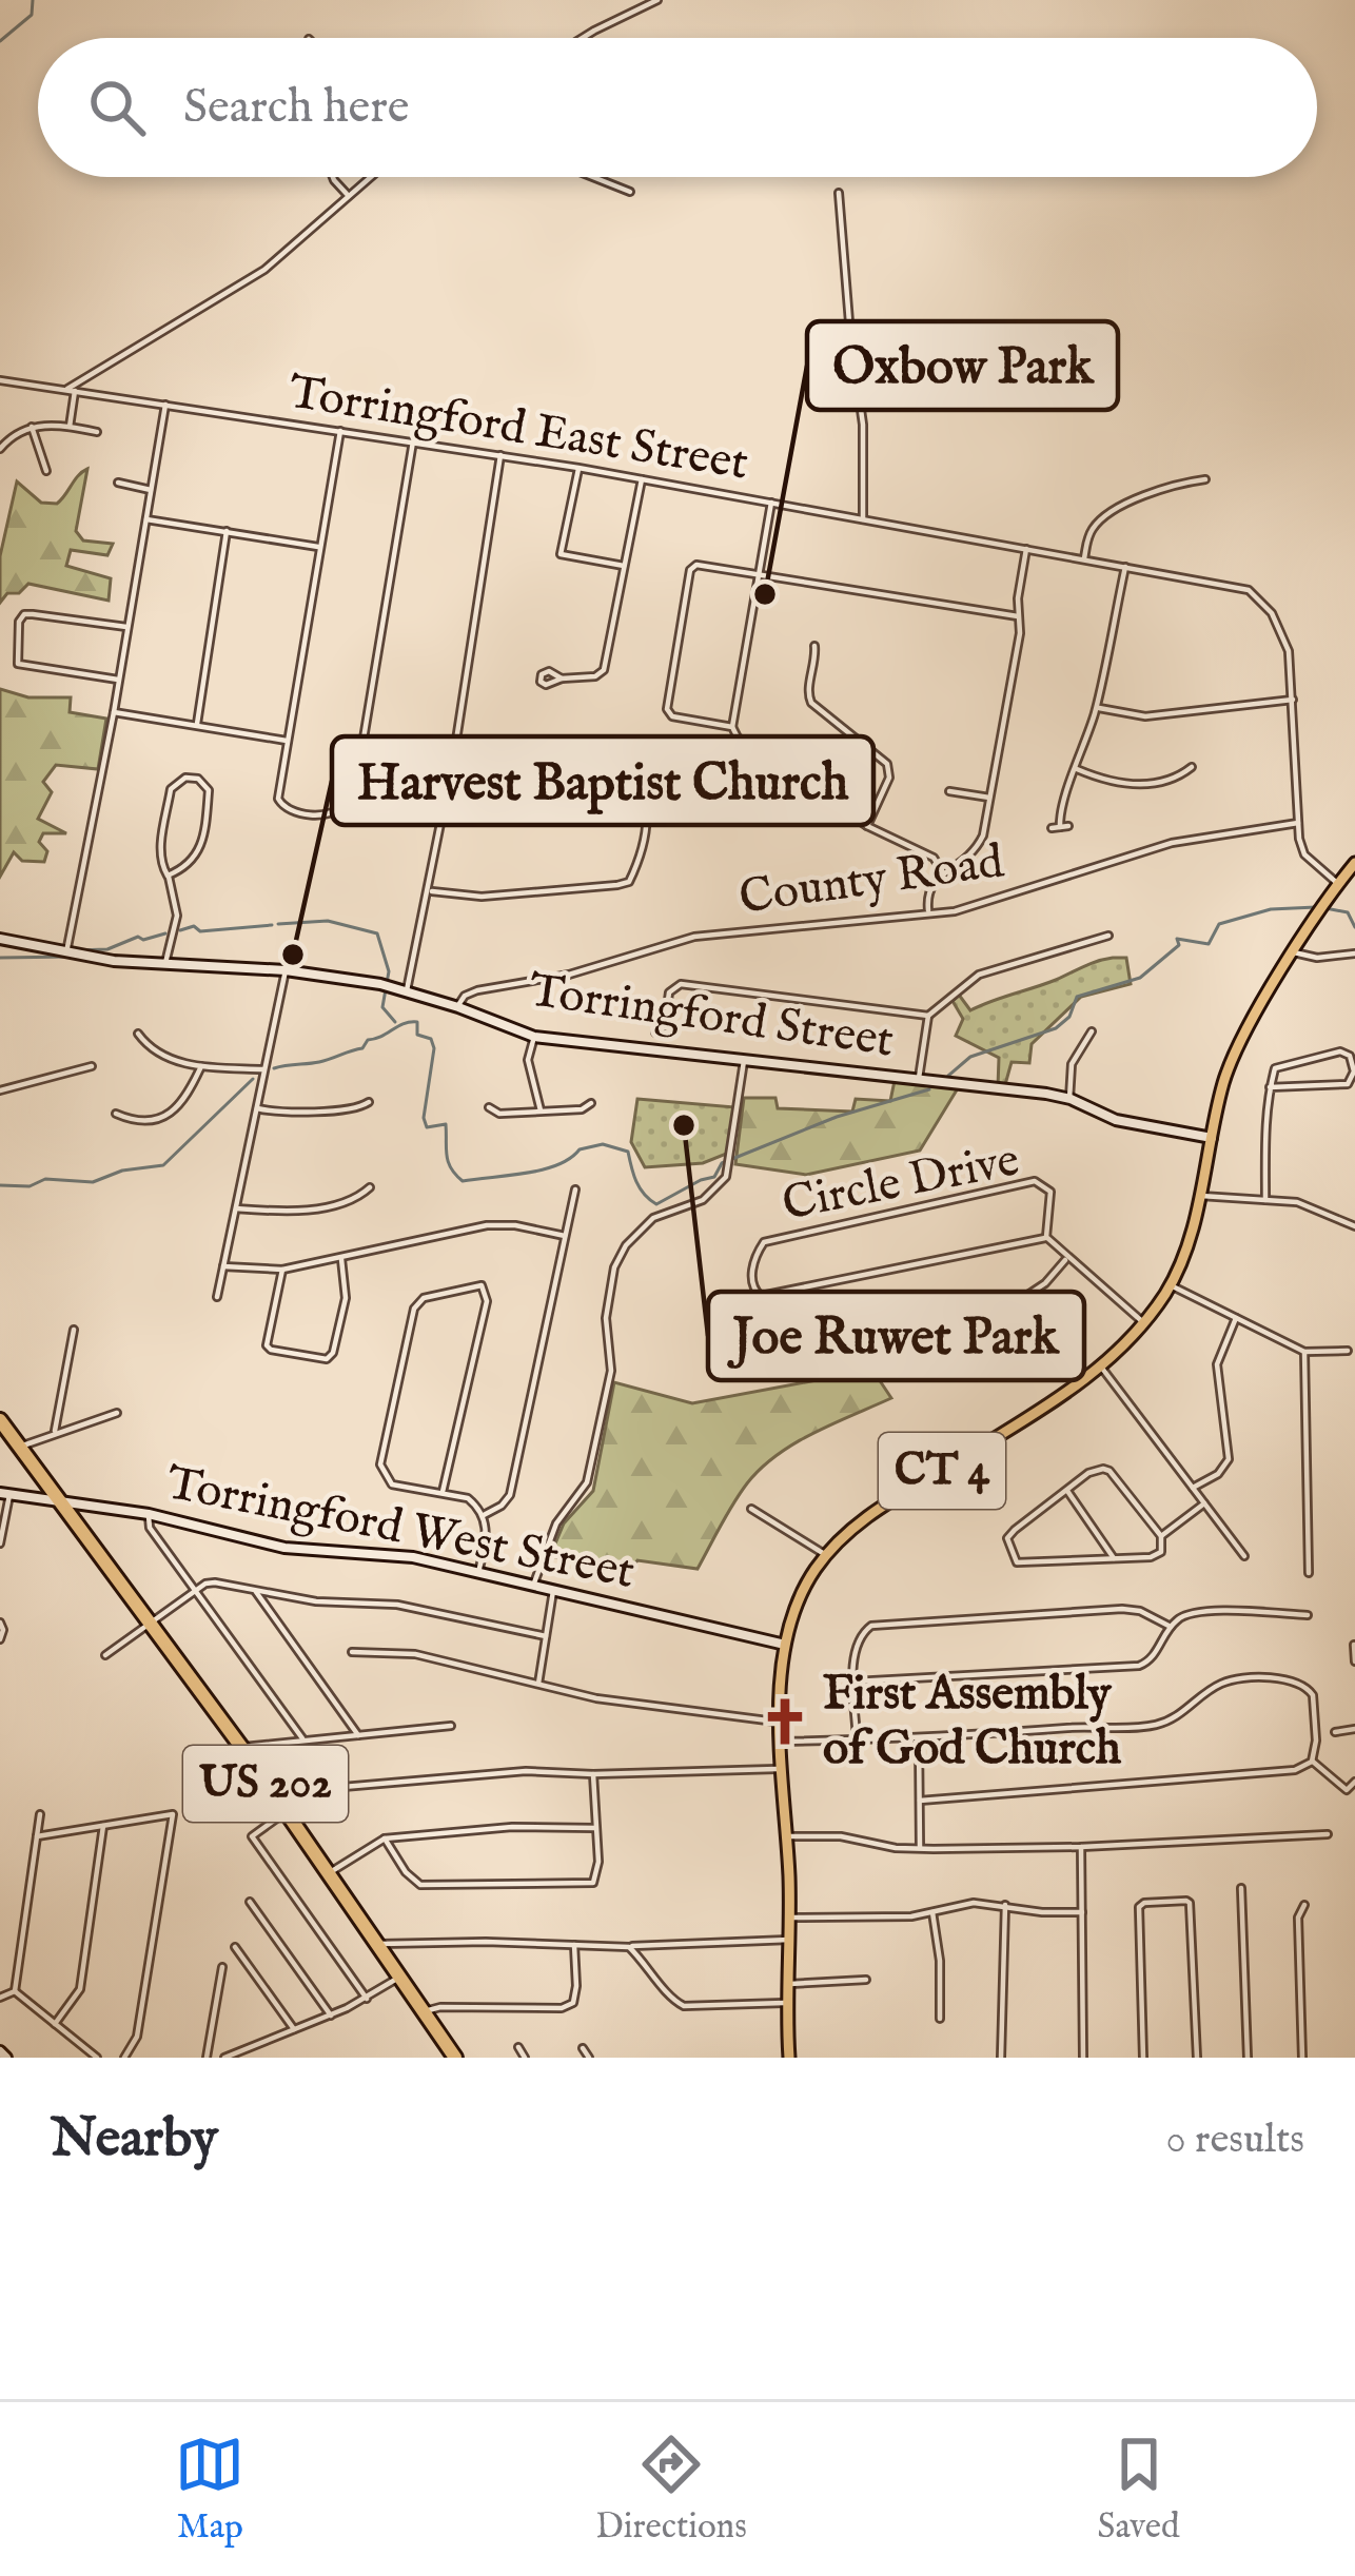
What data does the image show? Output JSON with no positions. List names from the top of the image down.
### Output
{
  "streets": {
    "highway": ["US 202"],
    "main road": ["Torringford Street", "CT 4", "Torringford West Street"],
    "street": ["Torringford East Street", "County Road", "Circle Drive"]
  },
  "crossings": [
    ["County Road", "Torringford Street"],
    ["Torringford Street", "CT 4"],
    ["Circle Drive", "CT 4"],
    ["CT 4", "Torringford West Street"],
    ["Torringford West Street", "US 202"]
  ],
  "places": {
    "other": ["Oxbow Park", "Harvest Baptist Church", "Joe Ruwet Park"],
    "church": ["First Assembly of God Church"]
  },
  "page": {
    "search": "Search here",
    "heading": ["Nearby", "0 results"],
    "nav": ["Map", "Directions", "Saved"]
  }
}
